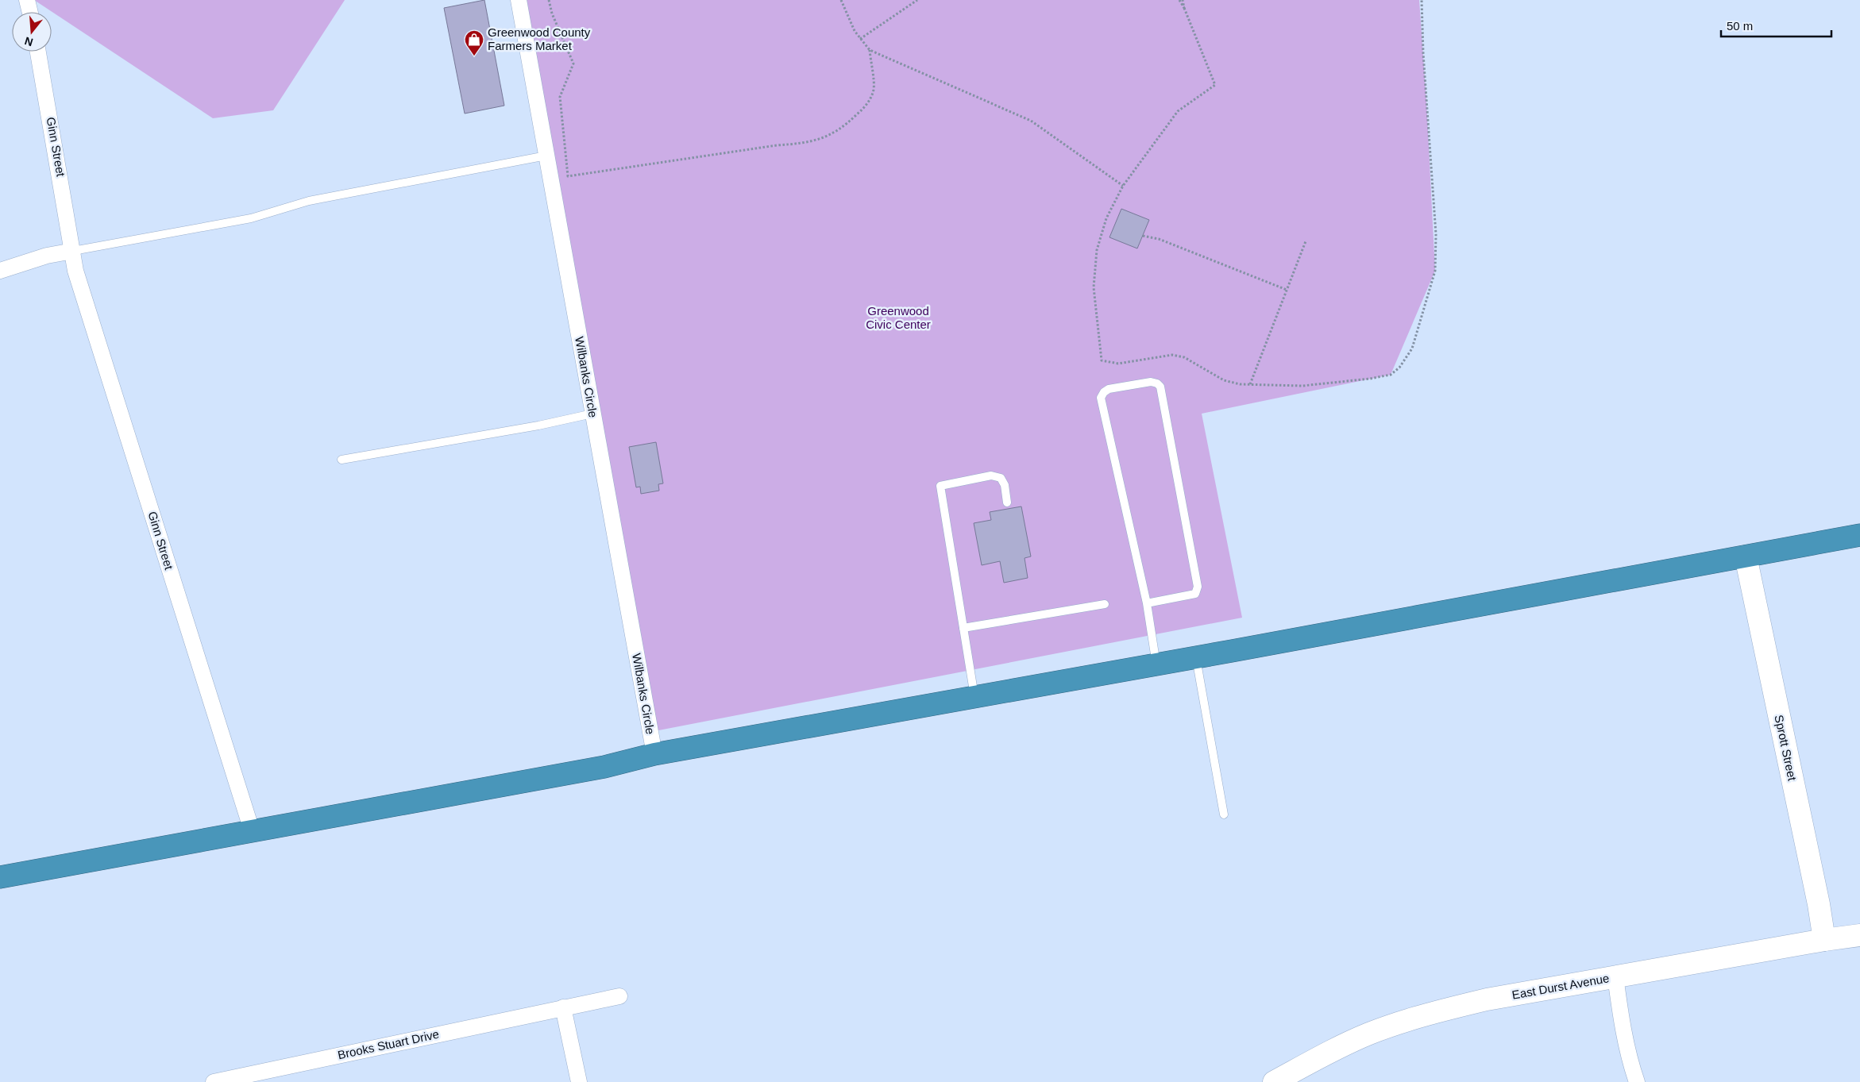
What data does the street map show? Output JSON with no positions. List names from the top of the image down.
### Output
{
  "streets": {
    "street": [
      "Ginn Street",
      "Wilbanks Circle",
      "Sprott Street",
      "East Durst Avenue",
      "Brooks Stuart Drive"
    ]
  },
  "crossings": [
    ["Sprott Street", "East Durst Avenue"]
  ],
  "parks": ["Greenwood Civic Center"],
  "places": {
    "shop": ["Greenwood County Farmers Market"]
  },
  "scale_bar": "50 m",
  "north": "bottom"
}
